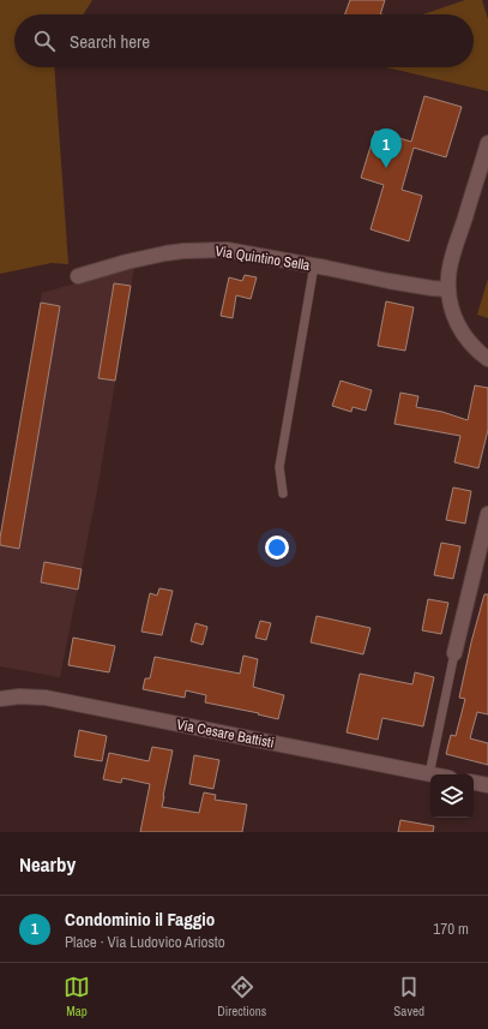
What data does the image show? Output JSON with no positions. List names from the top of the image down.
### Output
{
  "streets": {
    "street": ["Via Quintino Sella", "Via Cesare Battisti"]
  },
  "page": {
    "search": "Search here",
    "pins": "1",
    "heading": "Nearby",
    "list": [
      {
        "mark": "1",
        "name": "Condominio il Faggio",
        "note": "Place · Via Ludovico Ariosto",
        "value": "170 m"
      }
    ],
    "nav": ["Map", "Directions", "Saved"]
  }
}
